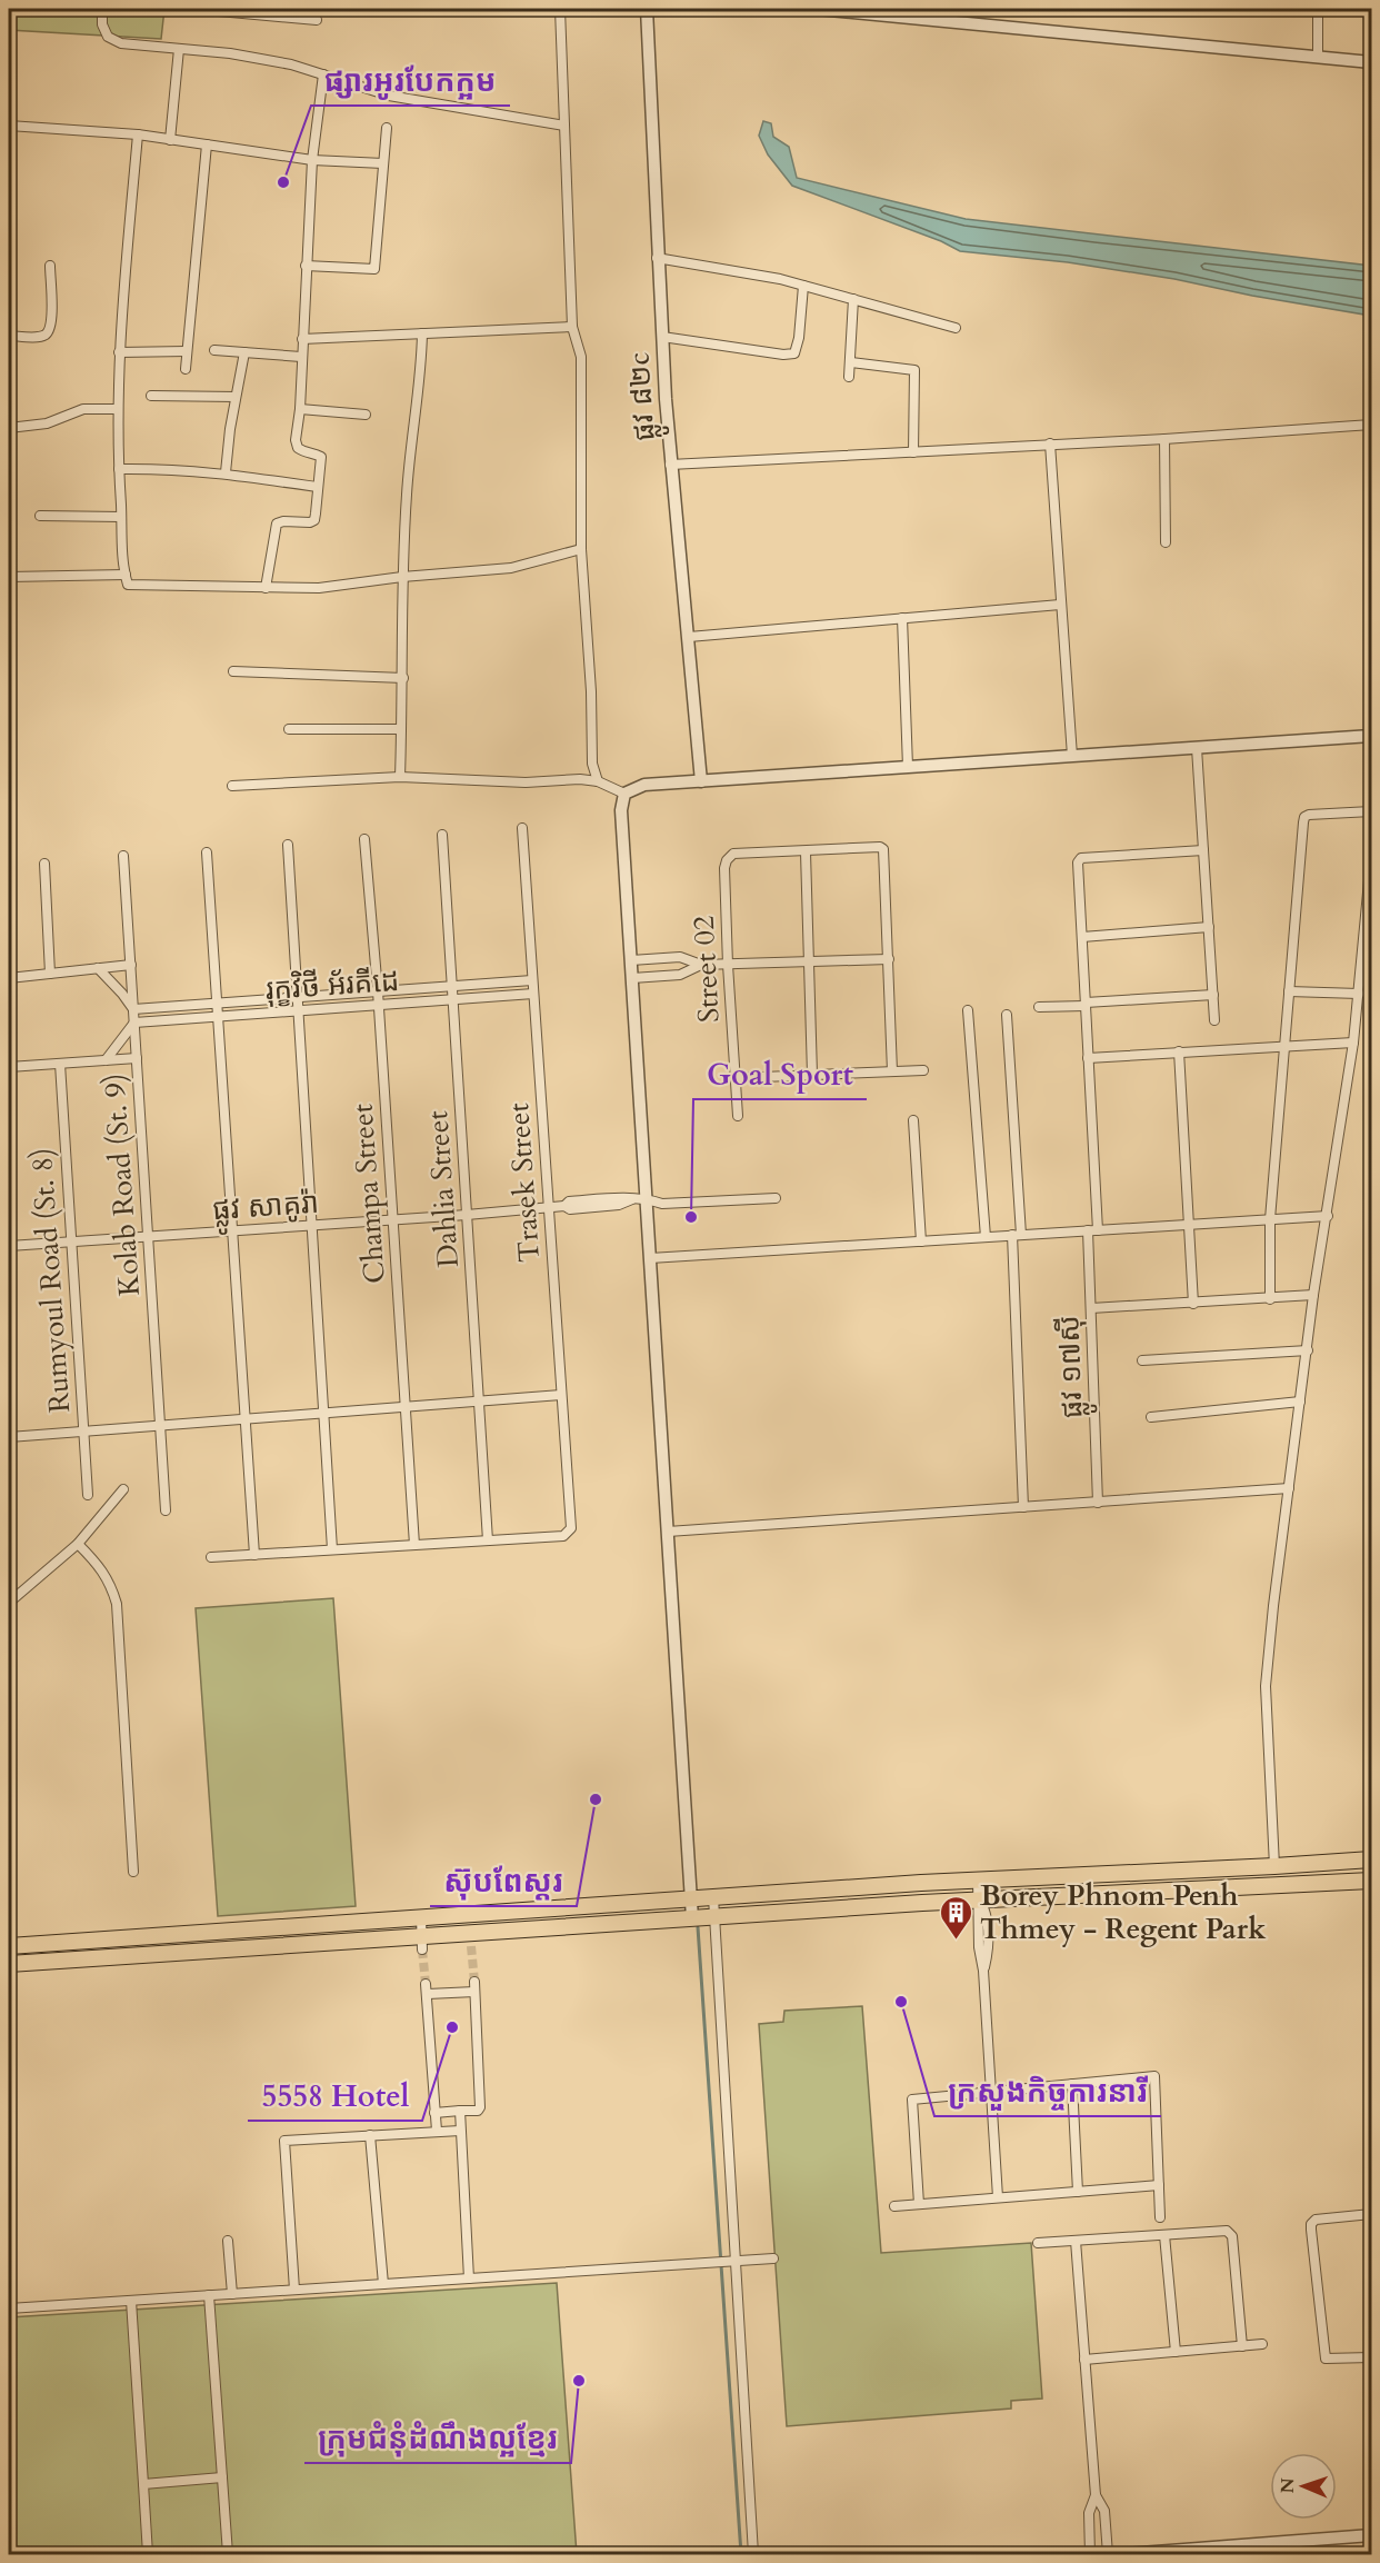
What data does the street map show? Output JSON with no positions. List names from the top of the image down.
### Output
{
  "streets": {
    "street": [
      "ផ្លូវ ៨២c",
      "Street 02",
      "រុក្ខវិថី អ័រគីដេ",
      "Trasek Street",
      "Kolab Road (St. 9)",
      "Dahlia Street",
      "Champa Street",
      "ផ្លូវ សាគូរ៉ា",
      "Rumyoul Road (St. 8)",
      "ផ្លូវ ១៧ស៊ី"
    ]
  },
  "crossings": [
    ["រុក្ខវិថី អ័រគីដេ", "Trasek Street"],
    ["រុក្ខវិថី អ័រគីដេ", "Kolab Road (St. 9)"],
    ["រុក្ខវិថី អ័រគីដេ", "Dahlia Street"],
    ["រុក្ខវិថី អ័រគីដេ", "Champa Street"],
    ["Trasek Street", "Dahlia Street"],
    ["Trasek Street", "ផ្លូវ សាគូរ៉ា"],
    ["Kolab Road (St. 9)", "ផ្លូវ សាគូរ៉ា"],
    ["Dahlia Street", "ផ្លូវ សាគូរ៉ា"],
    ["Champa Street", "ផ្លូវ សាគូរ៉ា"],
    ["ផ្លូវ សាគូរ៉ា", "Rumyoul Road (St. 8)"]
  ],
  "places": {
    "other": [
      "ផ្សារអូរបែកក្អម",
      "Goal Sport",
      "ស៊ុបពែស្តរ",
      "ក្រសួងកិច្ចការនារី",
      "5558 Hotel",
      "ក្រុមជំនុំដំណឹងល្អខ្មែរ"
    ],
    "building": ["Borey Phnom Penh Thmey - Regent Park"]
  },
  "north": "left"
}
